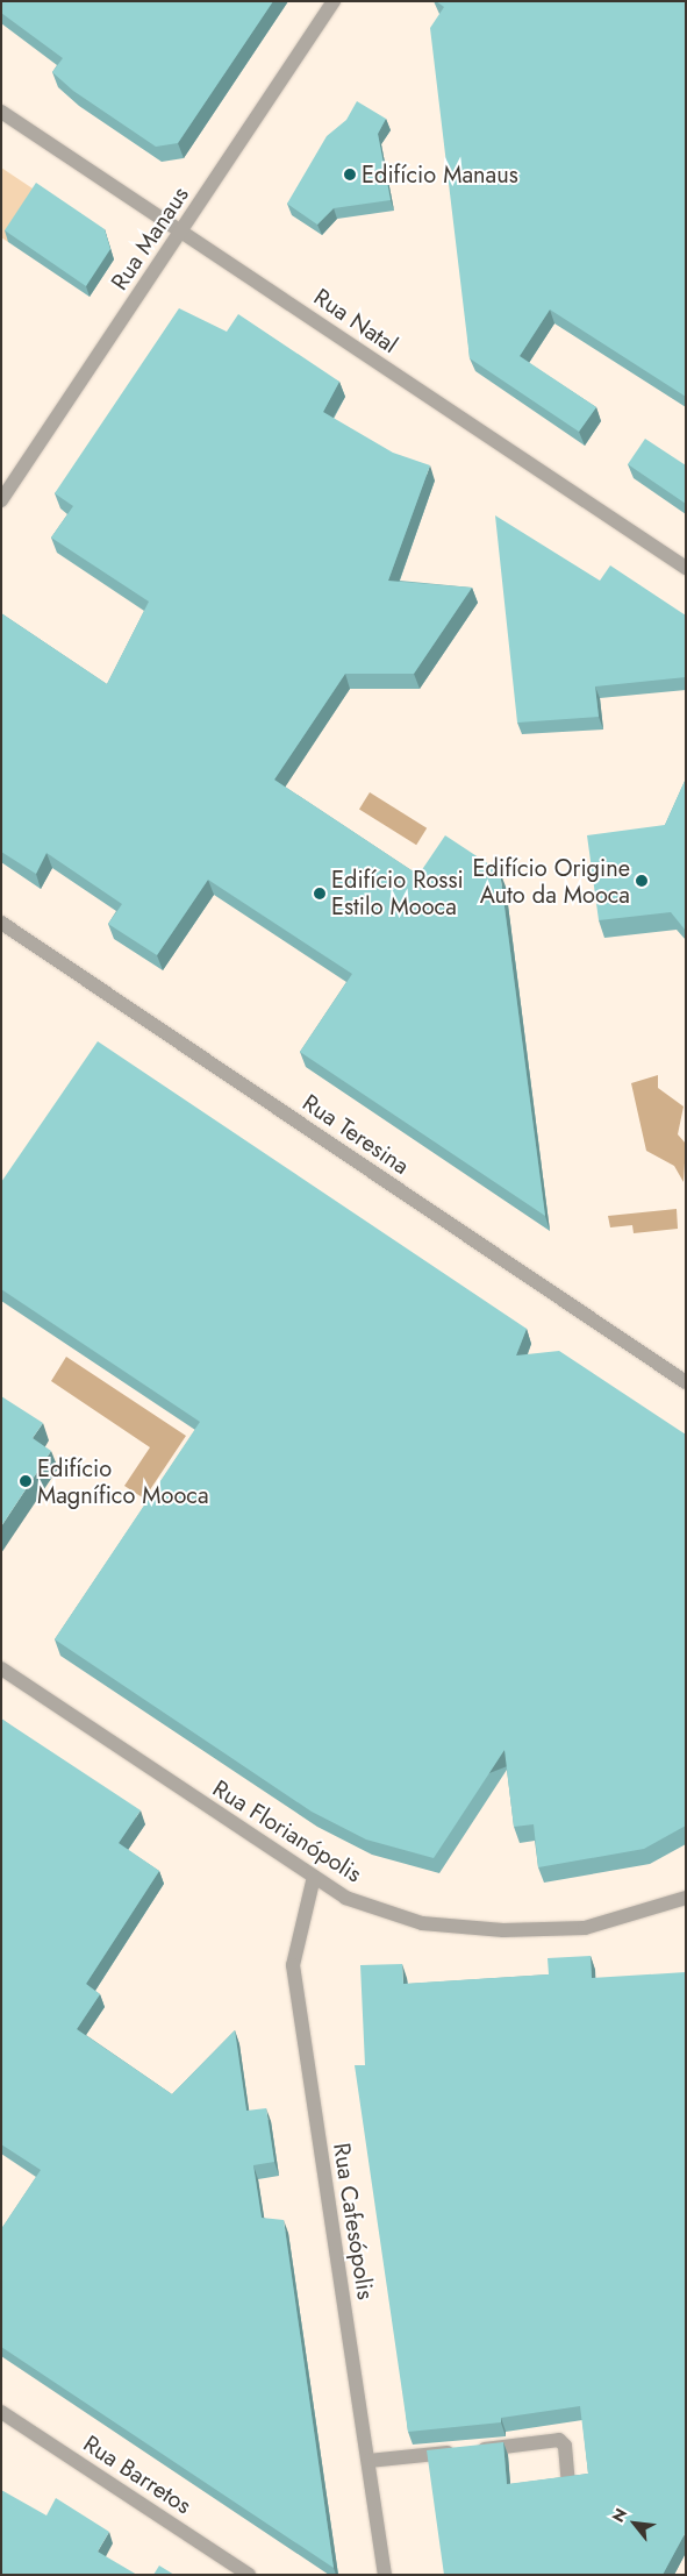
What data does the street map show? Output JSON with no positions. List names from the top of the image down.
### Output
{
  "streets": {
    "street": [
      "Rua Manaus",
      "Rua Natal",
      "Rua Teresina",
      "Rua Florianópolis",
      "Rua Cafesópolis",
      "Rua Barretos"
    ]
  },
  "crossings": [
    ["Rua Manaus", "Rua Natal"],
    ["Rua Florianópolis", "Rua Cafesópolis"]
  ],
  "places": [
    "Edifício Manaus",
    "Edifício Origine Auto da Mooca",
    "Edifício Rossi Estilo Mooca",
    "Edifício Magnífico Mooca"
  ],
  "north": "top left"
}
